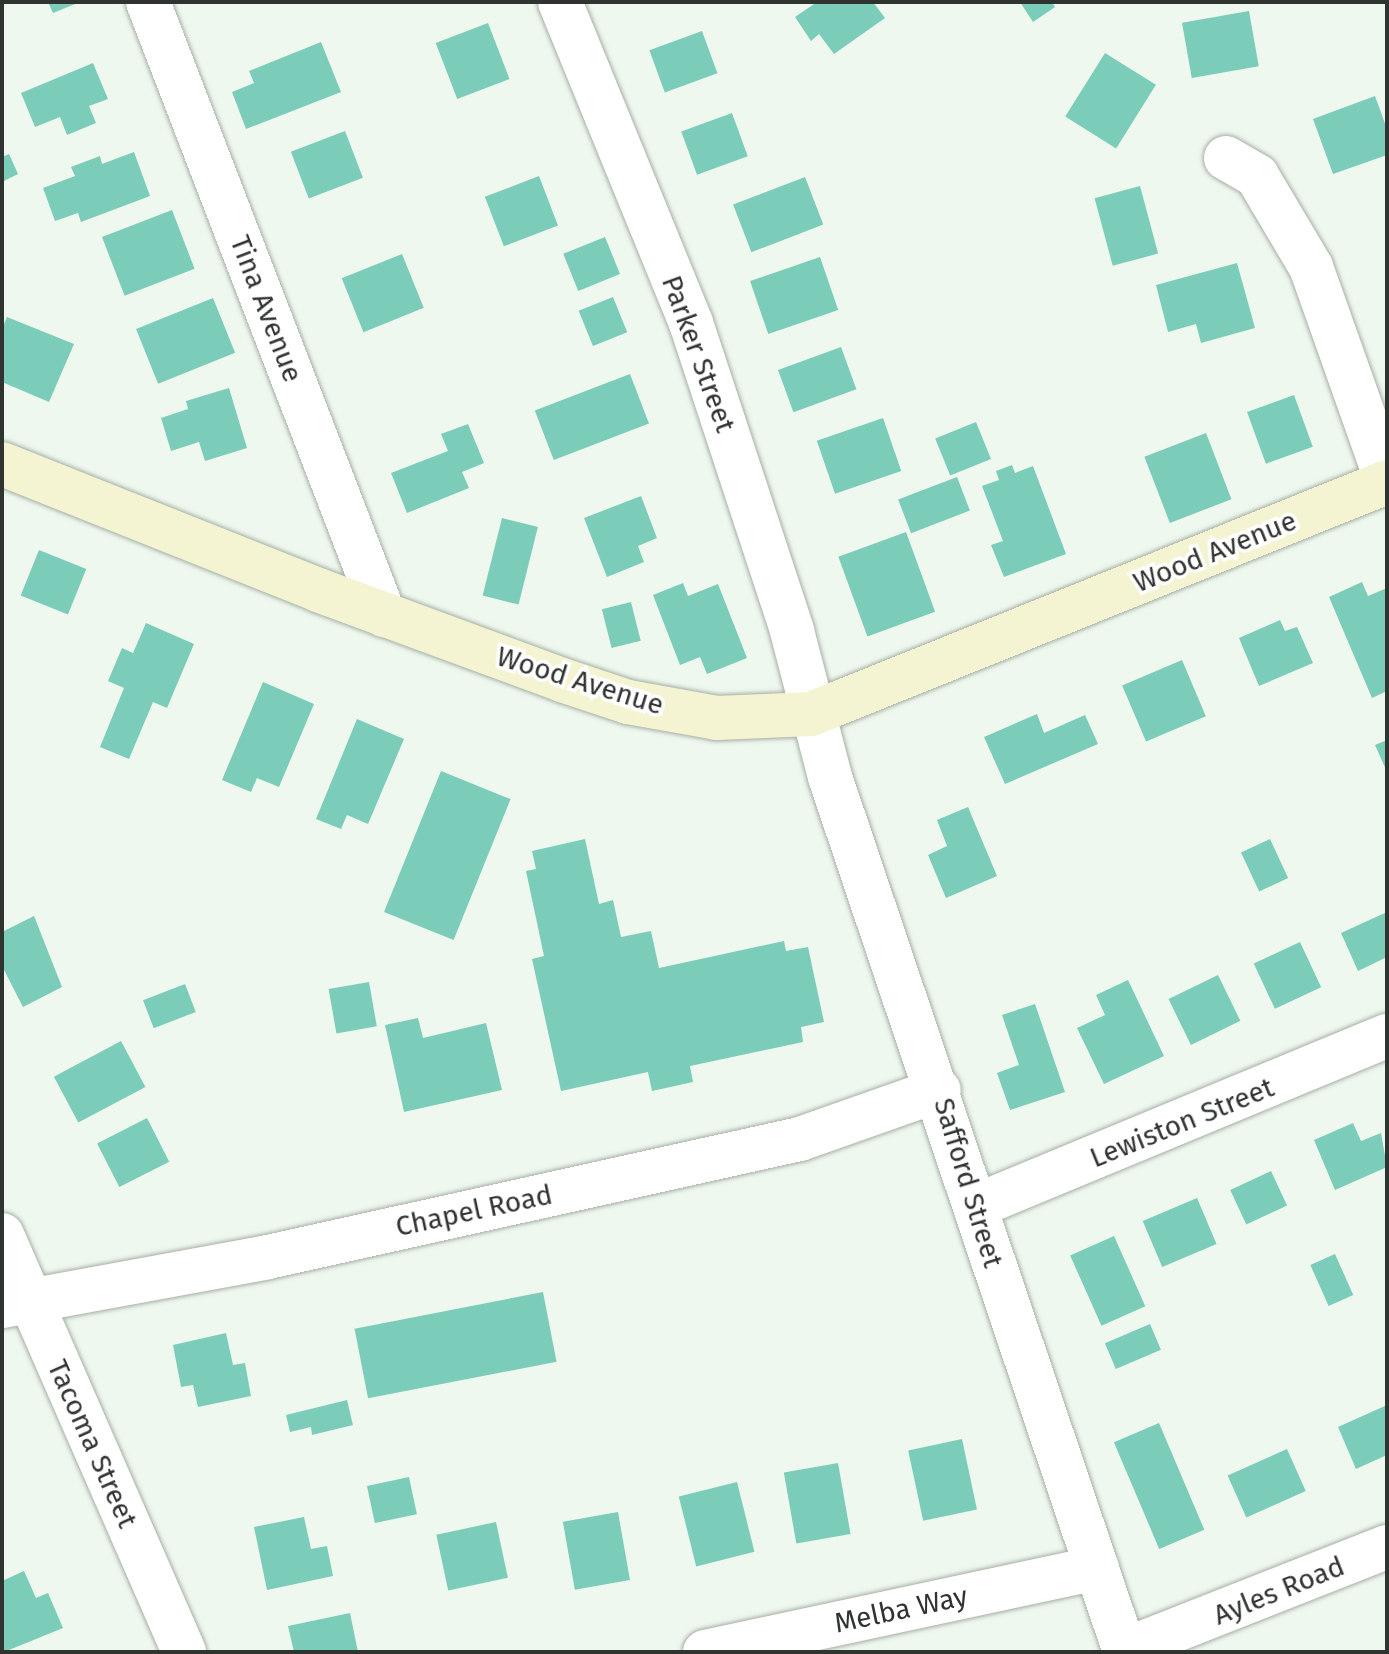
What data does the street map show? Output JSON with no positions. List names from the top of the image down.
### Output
{
  "streets": {
    "main road": ["Wood Avenue"],
    "street": [
      "Tina Avenue",
      "Parker Street",
      "Lewiston Street",
      "Safford Street",
      "Chapel Road",
      "Tacoma Street",
      "Ayles Road",
      "Melba Way"
    ]
  },
  "crossings": [
    ["Tina Avenue", "Wood Avenue"],
    ["Parker Street", "Wood Avenue"],
    ["Parker Street", "Safford Street"],
    ["Wood Avenue", "Safford Street"],
    ["Lewiston Street", "Safford Street"],
    ["Safford Street", "Chapel Road"],
    ["Safford Street", "Ayles Road"],
    ["Safford Street", "Melba Way"],
    ["Chapel Road", "Tacoma Street"]
  ]
}
